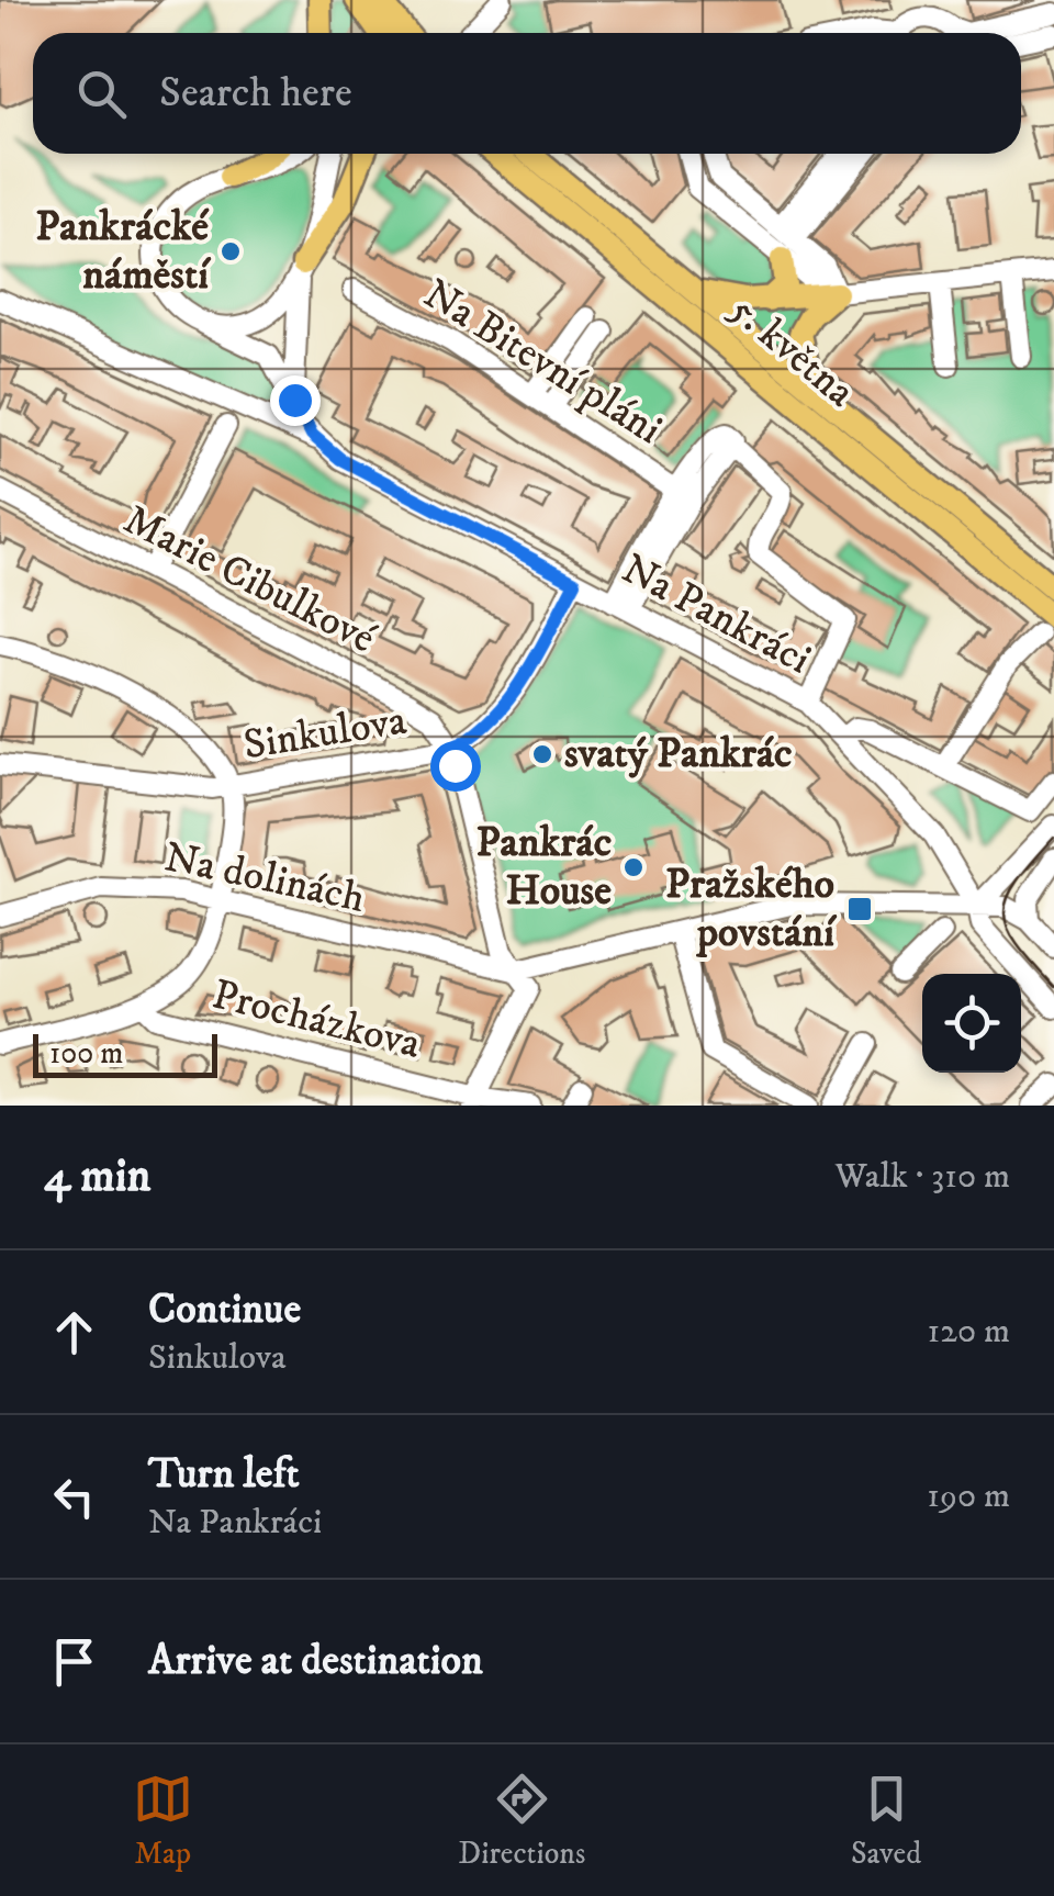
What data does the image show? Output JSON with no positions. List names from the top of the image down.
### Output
{
  "streets": {
    "main road": ["5. května"],
    "street": [
      "Na Bitevní pláni",
      "Marie Cibulkové",
      "Na Pankráci",
      "Sinkulova",
      "Na dolinách",
      "Procházkova"
    ]
  },
  "crossings": [
    ["Marie Cibulkové", "Sinkulova"],
    ["Na Pankráci", "Sinkulova"]
  ],
  "places": {
    "other": ["Pankrácké náměstí", "svatý Pankrác", "Pankrác House"],
    "transit": ["Pražského povstání"]
  },
  "scale_bar": "100 m",
  "page": {
    "search": "Search here",
    "scale": "100 m",
    "heading": ["4 min", "Walk · 310 m"],
    "list": [
      ["Continue", "Sinkulova", "120 m"],
      ["Turn left", "Na Pankráci", "190 m"],
      "Arrive at destination"
    ],
    "nav": ["Map", "Directions", "Saved"]
  }
}
